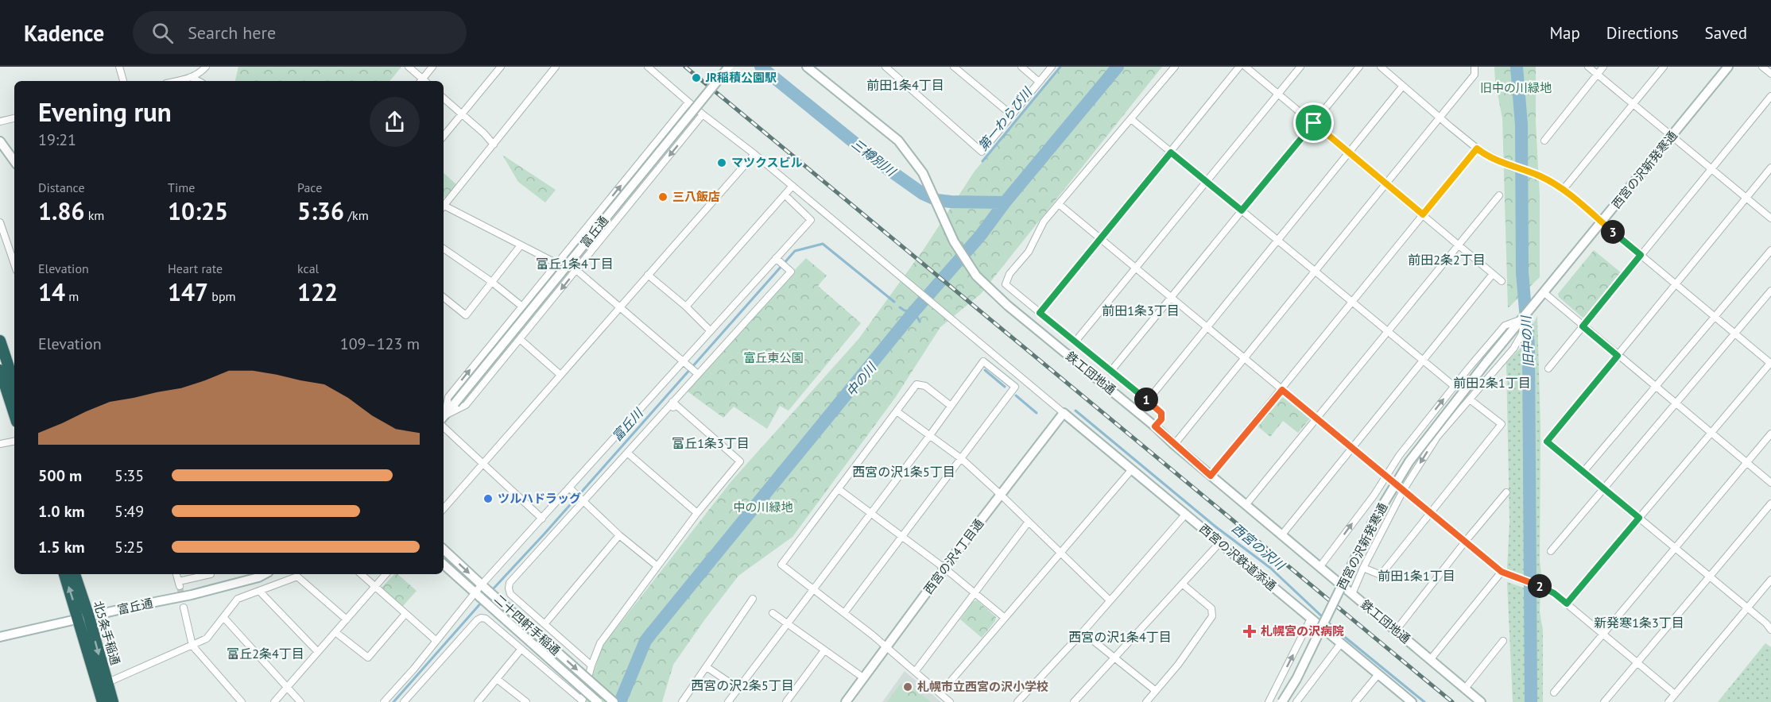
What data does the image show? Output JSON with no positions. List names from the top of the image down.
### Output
{
  "streets": {
    "highway": ["北5条手稲通"],
    "street": [
      "西宮の沢新発寒通",
      "富丘通",
      "鉄工団地通",
      "西宮の沢4丁目通",
      "西宮の沢鉄道添通",
      "二十四軒手稲通"
    ]
  },
  "crossings": [
    ["富丘通", "北5条手稲通"],
    ["西宮の沢4丁目通", "西宮の沢鉄道添通"]
  ],
  "districts": [
    "前田1条4丁目",
    "前田2条2丁目",
    "富丘1条4丁目",
    "前田1条3丁目",
    "前田2条1丁目",
    "富丘1条3丁目",
    "西宮の沢1条5丁目",
    "前田1条1丁目",
    "新発寒1条3丁目",
    "西宮の沢1条4丁目",
    "富丘2条4丁目",
    "西宮の沢2条5丁目"
  ],
  "water": [
    "第一わらび川",
    "三樽別川",
    "旧中の川",
    "中の川",
    "富丘川",
    "西宮の沢川"
  ],
  "parks": ["旧中の川緑地", "富丘東公園", "中の川緑地"],
  "places": {
    "other": [
      "JR稲積公園駅",
      "マツクスビル",
      "三八飯店",
      "ツルハドラッグ",
      "札幌市立西宮の沢小学校"
    ],
    "health": ["札幌宮の沢病院"]
  },
  "page": {
    "header": "Kadence",
    "search": "Search here",
    "nav": ["Map", "Directions", "Saved"],
    "heading": ["Evening run", "19:21"],
    "stats": [
      ["Distance", "1.86 km"],
      ["Time", "10:25"],
      ["Pace", "5:36 /km"],
      ["Elevation", "14 m"],
      ["Heart rate", "147 bpm"],
      ["kcal", "122"]
    ],
    "pins": ["3", "1", "2"],
    "chart": ["Elevation", "109–123 m"],
    "list": [
      {
        "name": "500 m",
        "note": "5:35"
      },
      {
        "name": "1.0 km",
        "note": "5:49"
      },
      {
        "name": "1.5 km",
        "note": "5:25"
      }
    ]
  }
}
